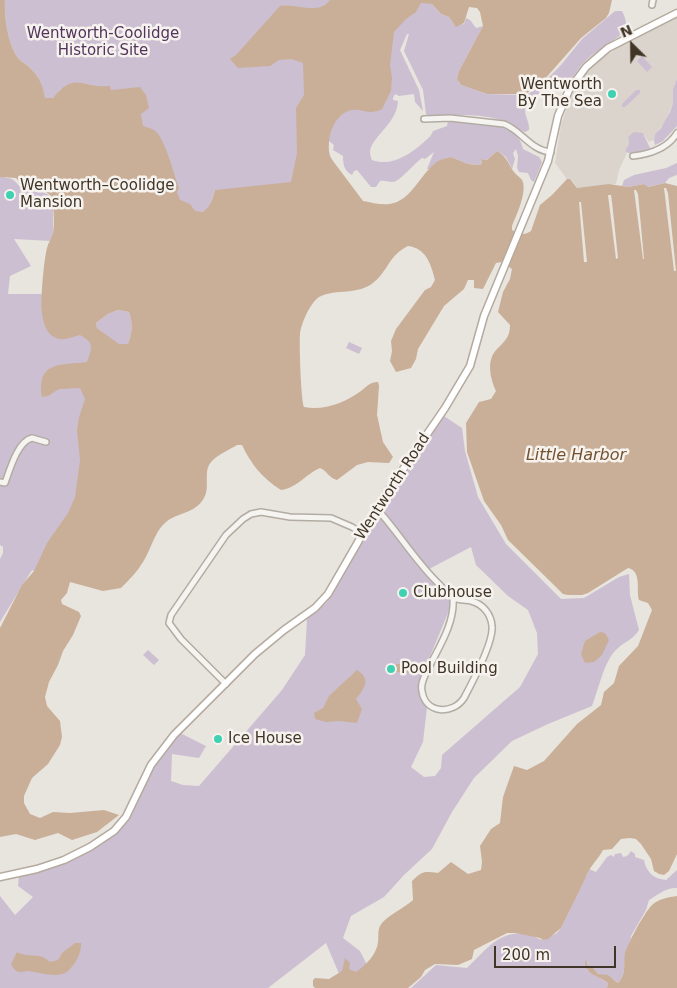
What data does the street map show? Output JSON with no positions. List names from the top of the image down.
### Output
{
  "streets": {
    "main road": ["Wentworth Road"]
  },
  "water": ["Little Harbor"],
  "parks": ["Wentworth-Coolidge Historic Site"],
  "places": [
    "Wentworth By The Sea",
    "Wentworth–Coolidge Mansion",
    "Clubhouse",
    "Pool Building",
    "Ice House"
  ],
  "scale_bar": "200 m",
  "north": "top left"
}
